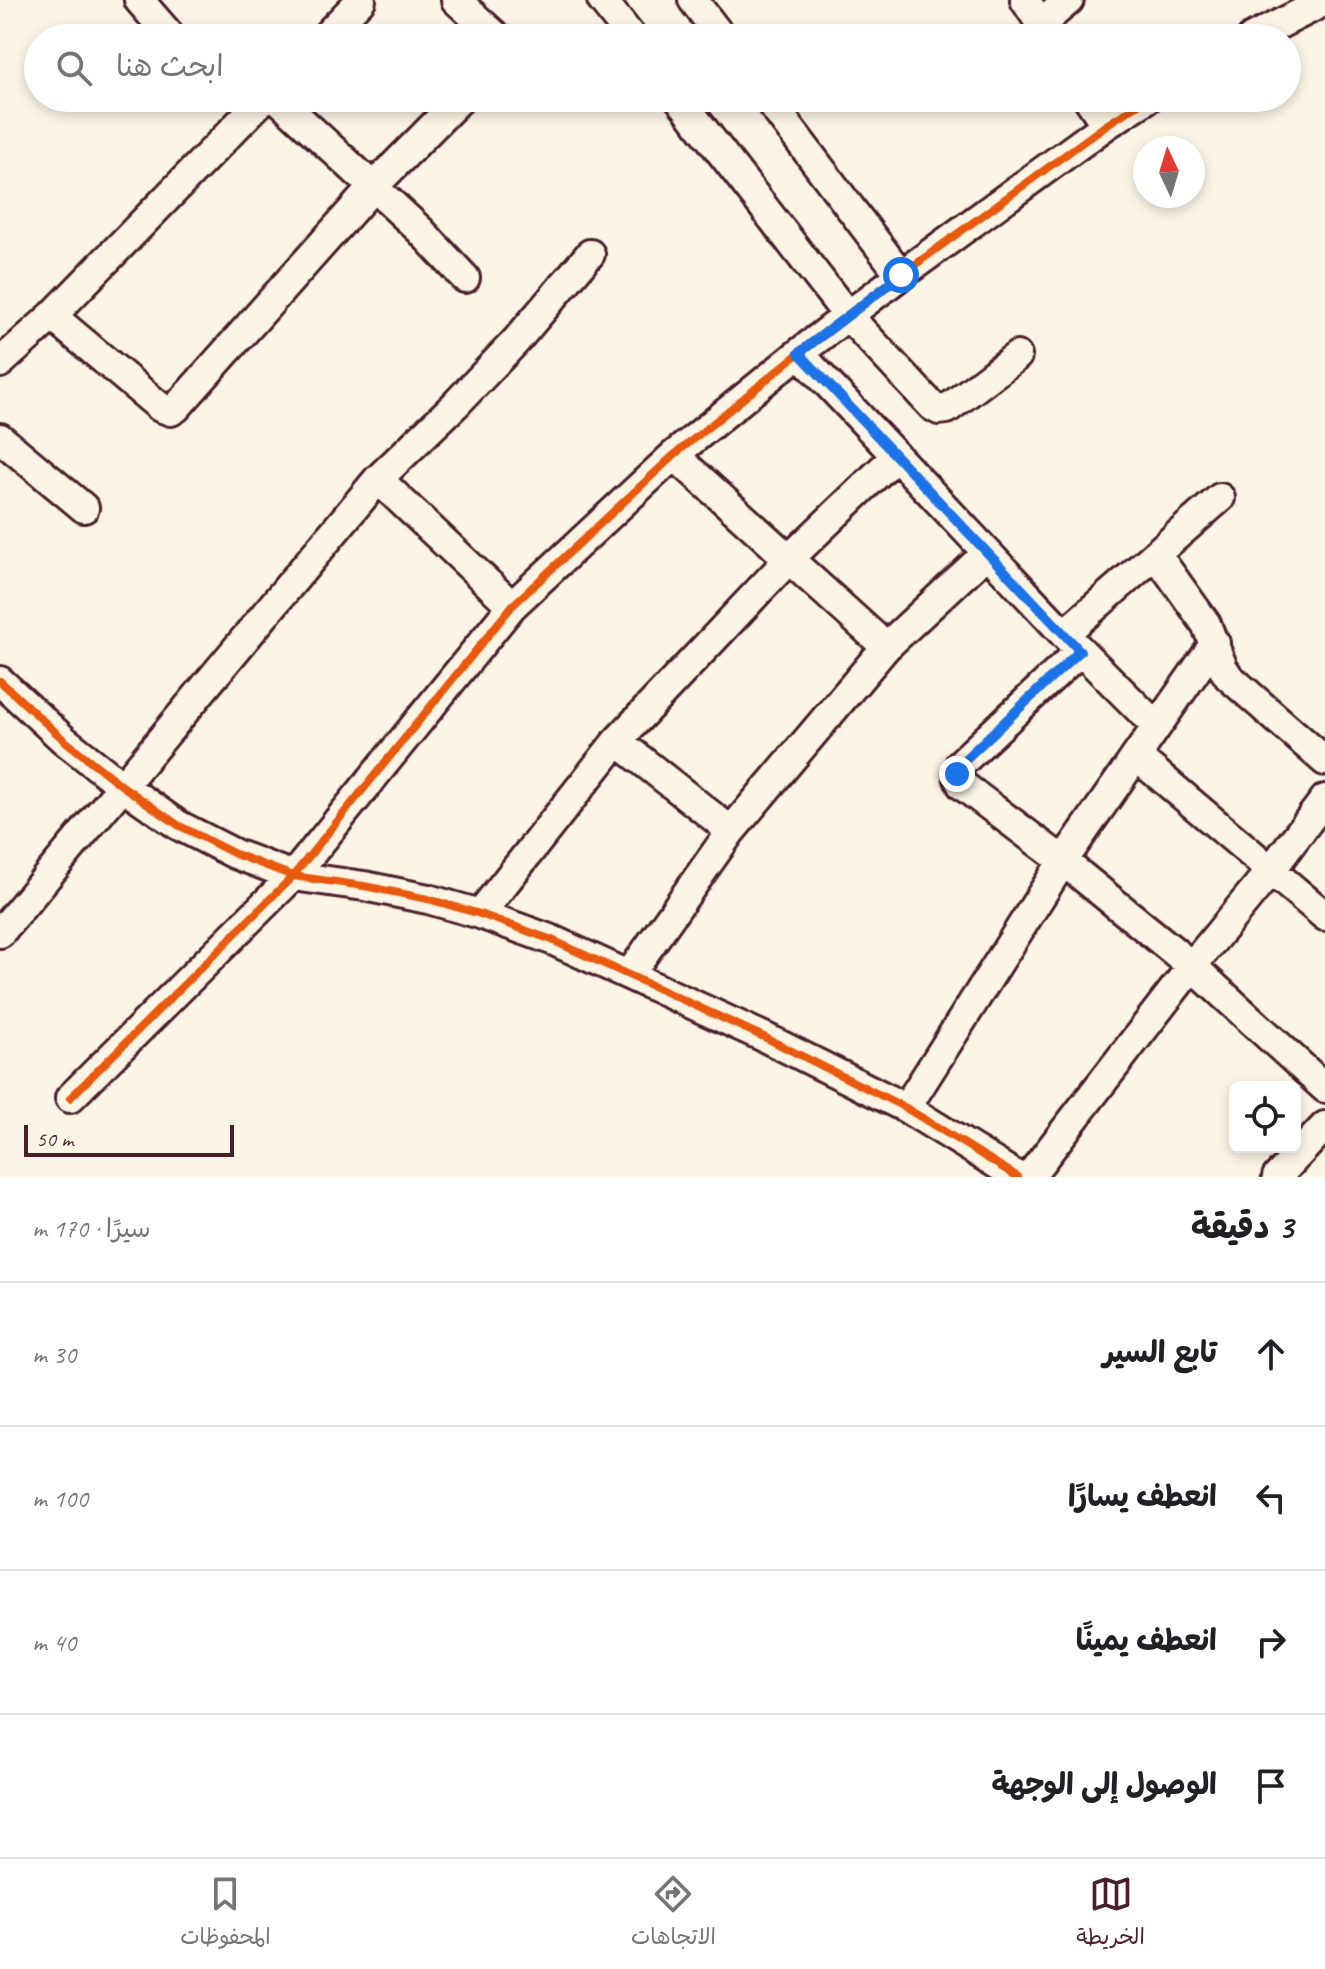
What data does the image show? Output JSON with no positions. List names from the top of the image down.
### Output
{
  "scale_bar": "50 m",
  "north": "top",
  "page": {
    "search": "ابحث هنا",
    "scale": "50 m",
    "heading": ["3 دقيقة", "سيرًا · 170 m"],
    "list": [
      ["تابع السير", "30 m"],
      ["انعطف يسارًا", "100 m"],
      ["انعطف يمينًا", "40 m"],
      "الوصول إلى الوجهة"
    ],
    "nav": ["الخريطة", "الاتجاهات", "المحفوظات"]
  }
}
